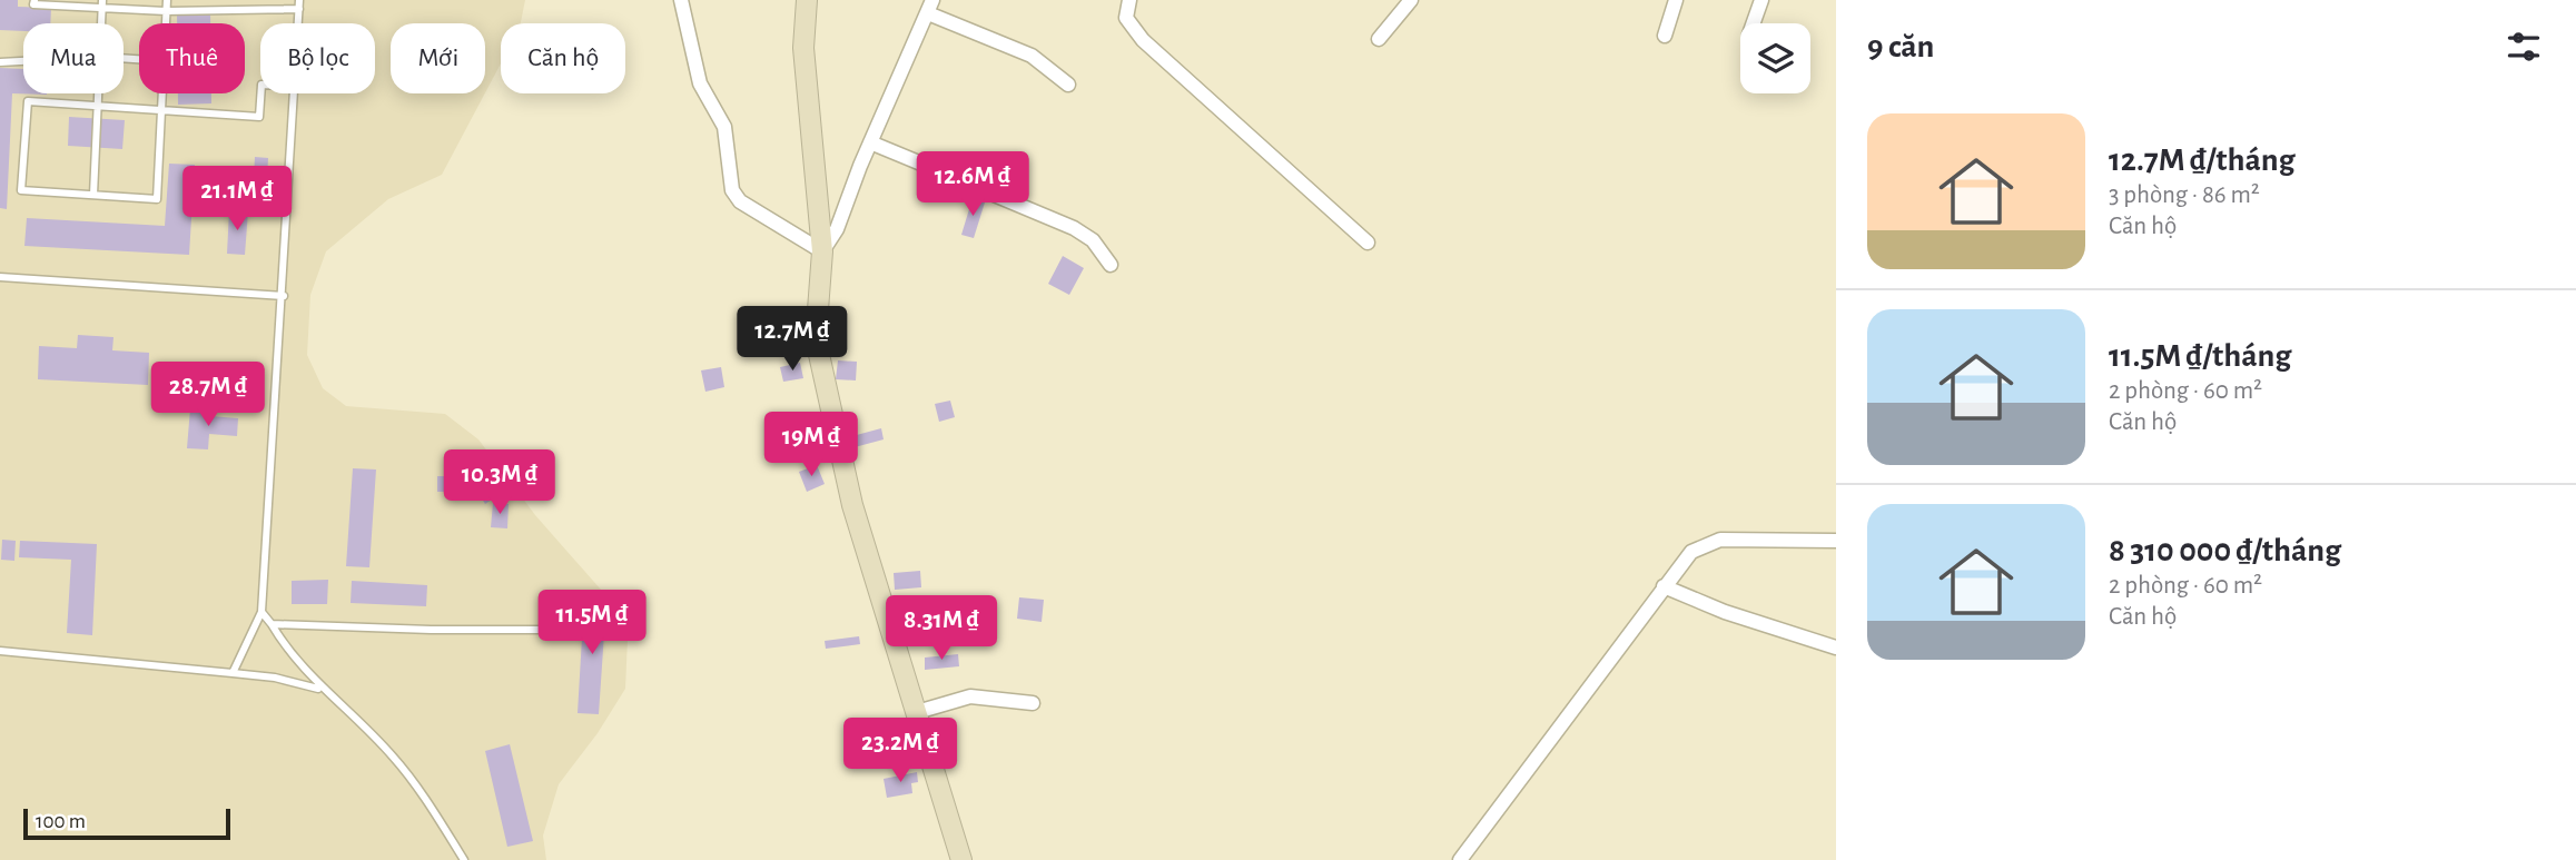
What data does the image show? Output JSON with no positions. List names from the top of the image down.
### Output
{
  "scale_bar": "100 m",
  "page": {
    "heading": "9 căn",
    "chip": [
      "Mua",
      "Thuê",
      "Bộ lọc",
      "Mới",
      "Căn hộ"
    ],
    "list": [
      {
        "name": "12.7M ₫/tháng",
        "note": "3 phòng · 86 m² · Căn hộ"
      },
      {
        "name": "11.5M ₫/tháng",
        "note": "2 phòng · 60 m² · Căn hộ"
      },
      {
        "name": "8 310 000 ₫/tháng",
        "note": "2 phòng · 60 m² · Căn hộ"
      }
    ],
    "price": [
      "12.6M ₫",
      "21.1M ₫",
      "12.7M ₫",
      "28.7M ₫",
      "19M ₫",
      "10.3M ₫",
      "11.5M ₫",
      "8.31M ₫",
      "23.2M ₫"
    ],
    "scale": "100 m"
  }
}
